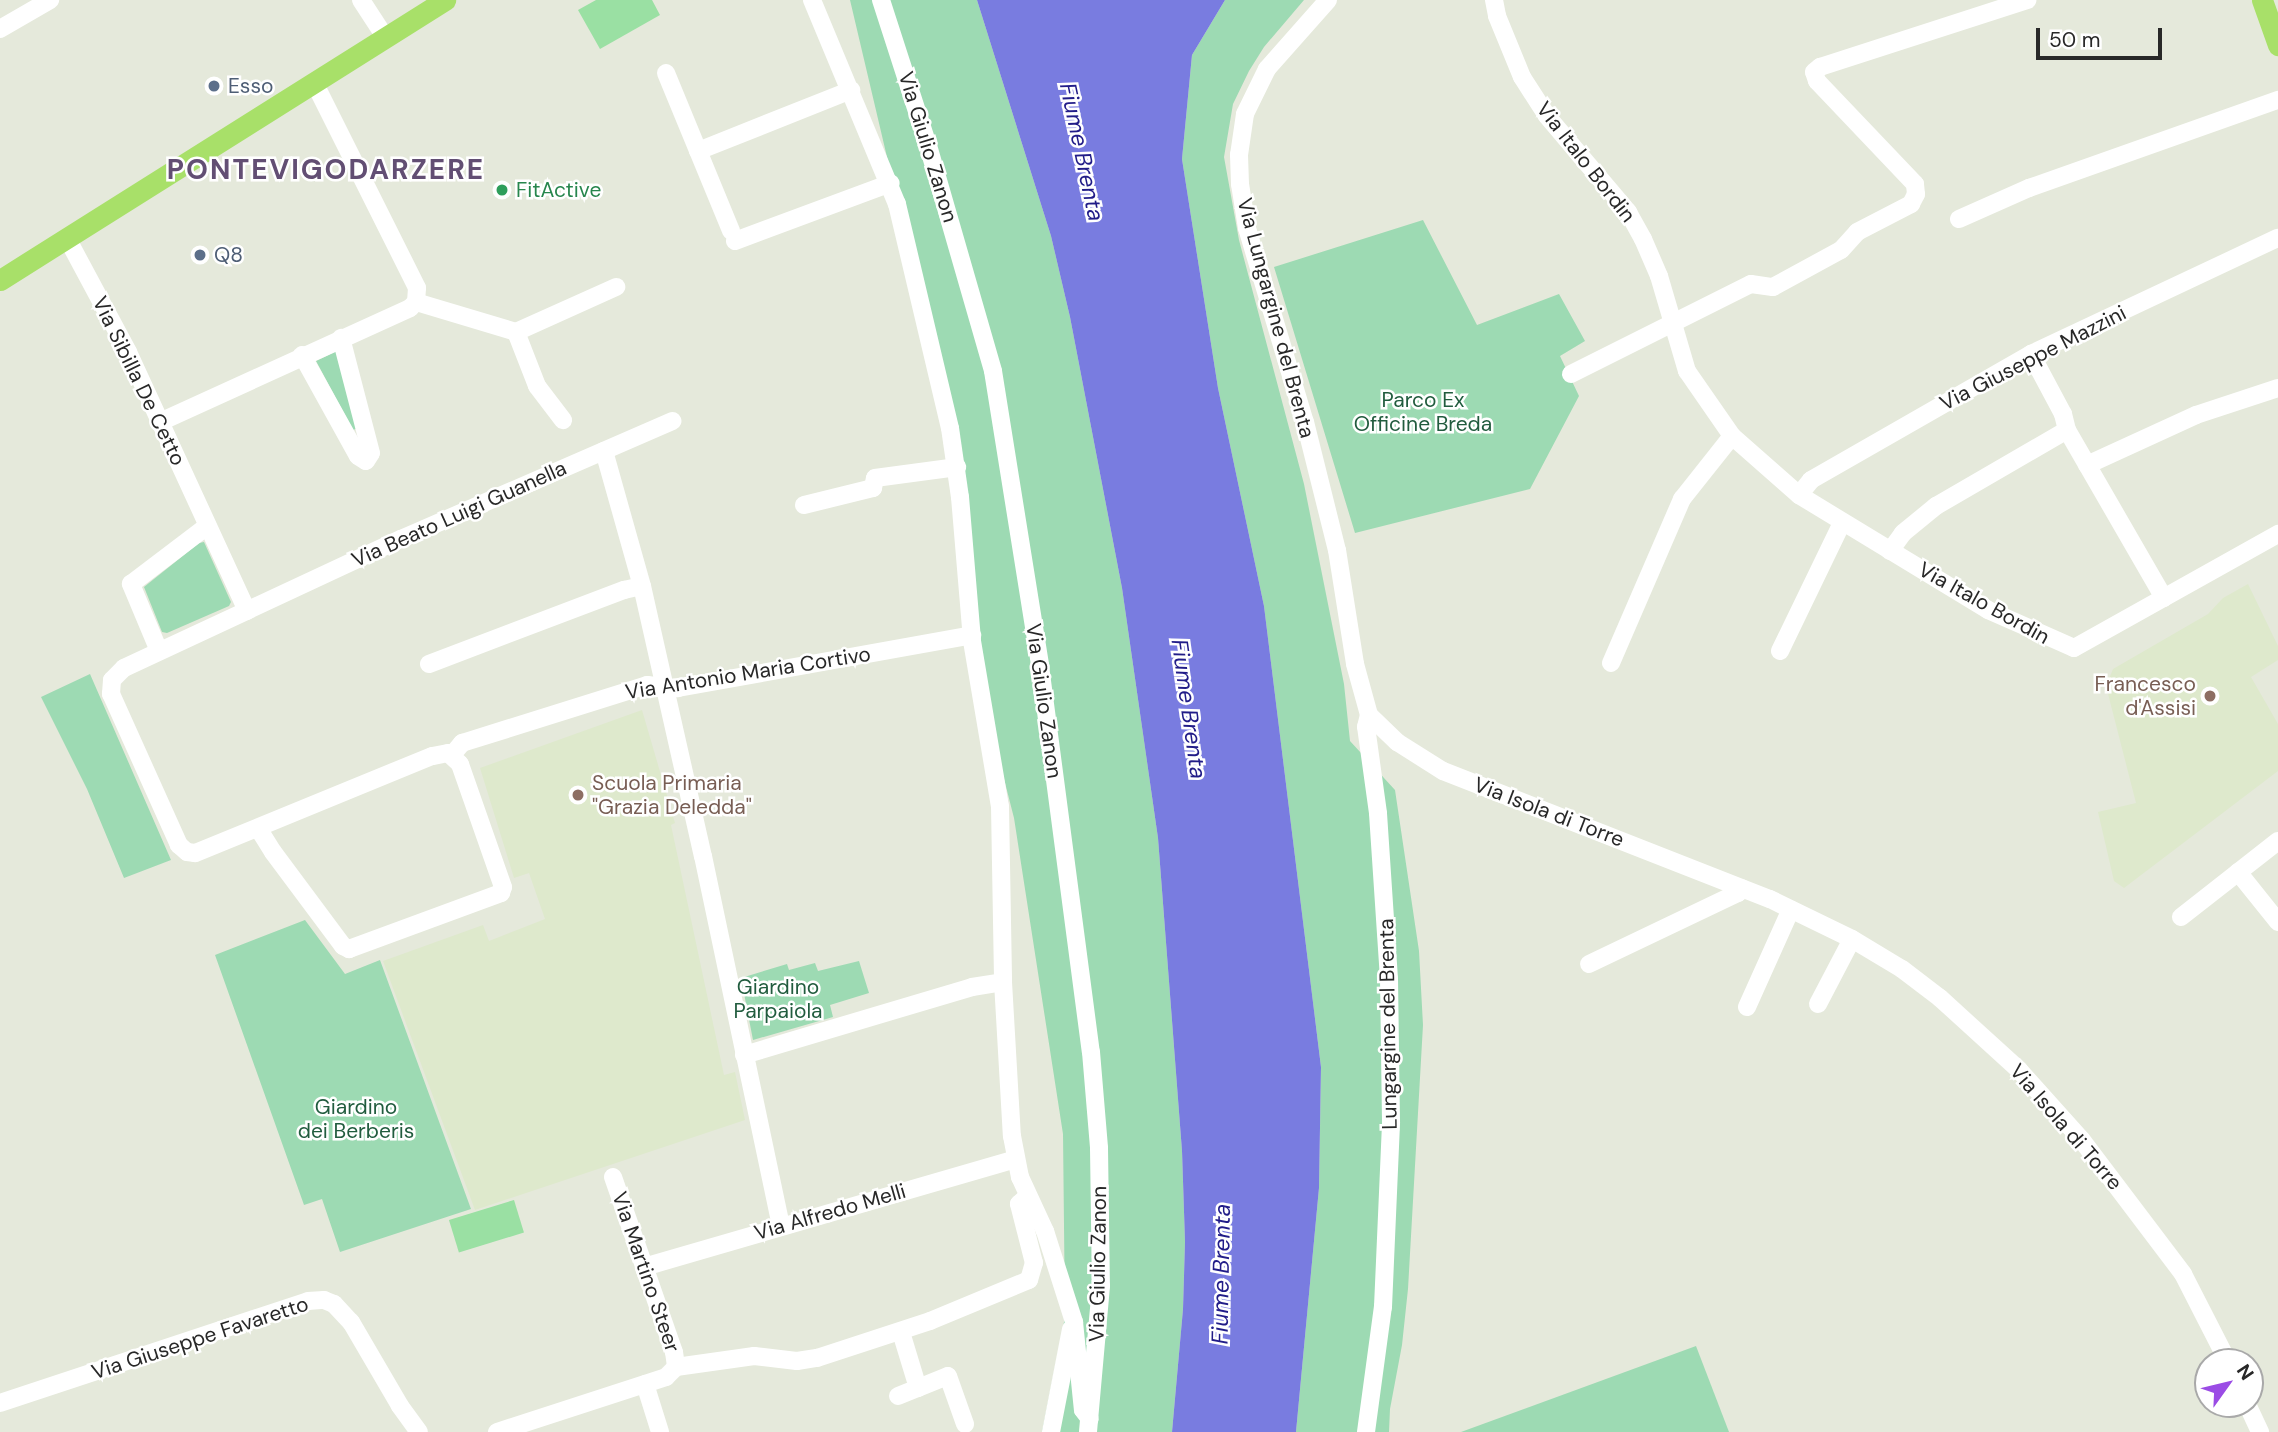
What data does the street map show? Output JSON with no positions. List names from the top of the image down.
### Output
{
  "streets": {
    "street": [
      "Via Giulio Zanon",
      "Via Italo Bordin",
      "Via Lungargine del Brenta",
      "Via Giuseppe Mazzini",
      "Via Sibilla De Cetto",
      "Via Beato Luigi Guanella",
      "Via Antonio Maria Cortivo",
      "Via Isola di Torre",
      "Lungargine del Brenta",
      "Via Alfredo Melli",
      "Via Martino Steer",
      "Via Giuseppe Favaretto"
    ]
  },
  "crossings": [
    ["Via Giulio Zanon", "Via Antonio Maria Cortivo"],
    ["Via Giulio Zanon", "Via Alfredo Melli"],
    ["Via Italo Bordin", "Via Giuseppe Mazzini"],
    ["Via Lungargine del Brenta", "Lungargine del Brenta"],
    ["Via Sibilla De Cetto", "Via Beato Luigi Guanella"],
    ["Via Isola di Torre", "Lungargine del Brenta"],
    ["Via Alfredo Melli", "Via Martino Steer"]
  ],
  "districts": ["PONTEVIGODARZERE"],
  "water": ["Fiume Brenta"],
  "parks": ["Parco Ex Officine Breda", "Giardino Parpaiola", "Giardino dei Berberis"],
  "places": [
    "Esso",
    "FitActive",
    "Q8",
    "Francesco d'Assisi",
    "Scuola Primaria \"Grazia Deledda\""
  ],
  "scale_bar": "50 m",
  "north": "top right"
}
